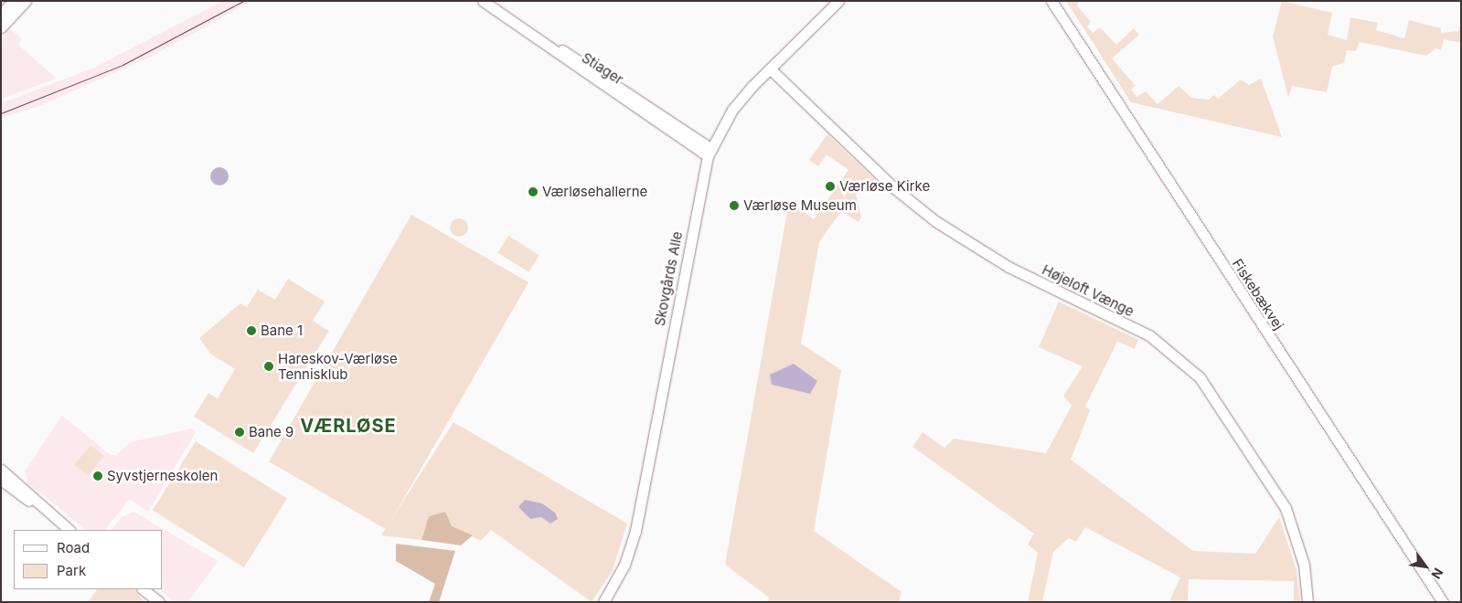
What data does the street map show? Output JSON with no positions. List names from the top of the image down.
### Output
{
  "streets": {
    "street": [
      "Stiager",
      "Skovgårds Alle",
      "Højeloft Vænge",
      "Fiskebækvej"
    ]
  },
  "crossings": [
    ["Stiager", "Skovgårds Alle"],
    ["Skovgårds Alle", "Højeloft Vænge"]
  ],
  "districts": ["VÆRLØSE"],
  "places": [
    "Værløse Kirke",
    "Værløsehallerne",
    "Værløse Museum",
    "Bane 1",
    "Hareskov-Værløse Tennisklub",
    "Bane 9",
    "Syvstjerneskolen"
  ],
  "legend": ["Road", "Park"],
  "north": "bottom right"
}
